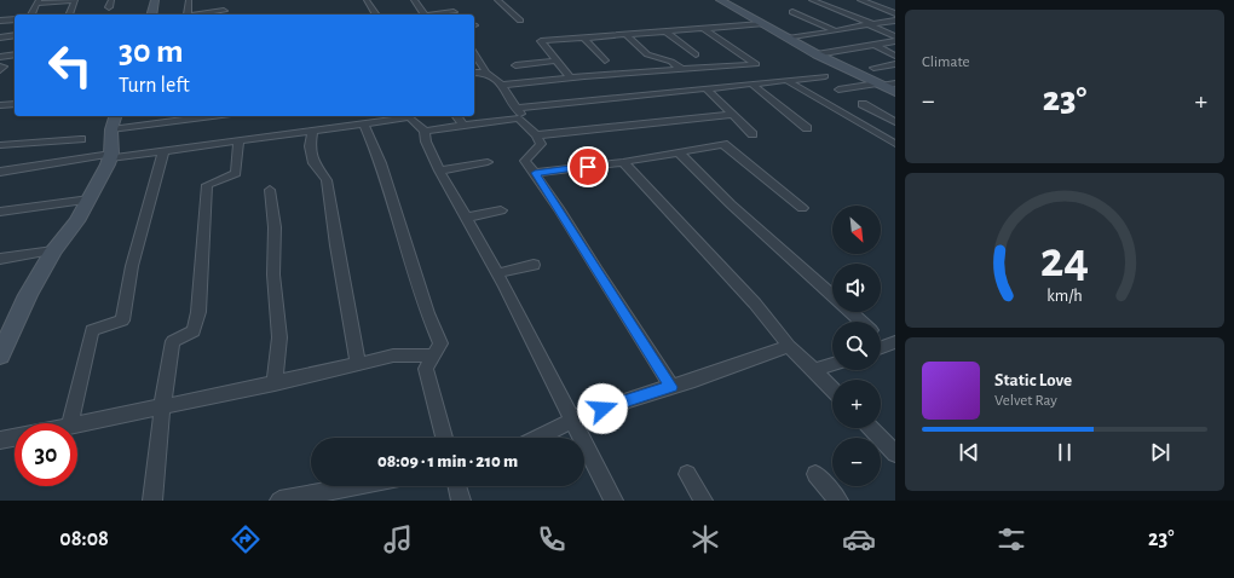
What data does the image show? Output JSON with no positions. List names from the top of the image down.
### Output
{
  "north": "bottom right",
  "page": {
    "tile": "Climate",
    "turn": ["30 m", "Turn left"],
    "heat": ["−", "23°", "+"],
    "map_buttons": ["+", "−"],
    "song": ["Static Love", "Velvet Ray"],
    "limit": "30",
    "trip": "08:09 · 1 min · 210 m",
    "tabs": ["08:08", "23°"],
    "gauge": ["24", "km/h"]
  }
}
